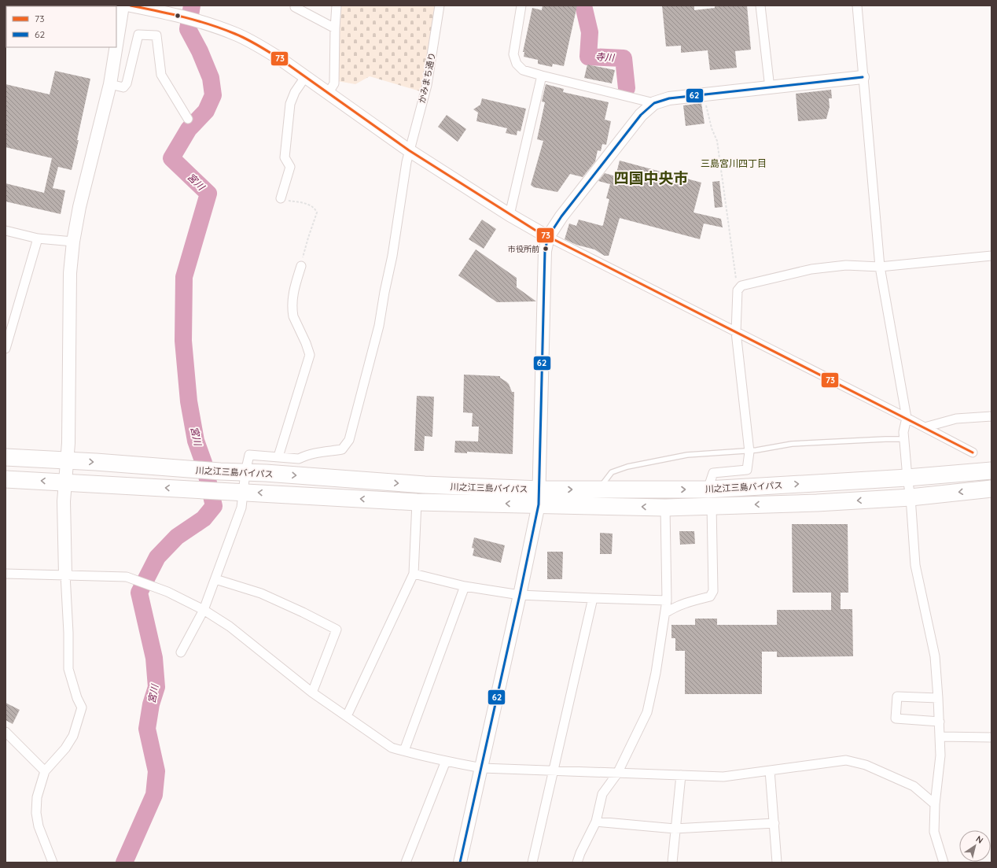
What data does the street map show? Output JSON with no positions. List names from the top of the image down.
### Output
{
  "streets": {
    "highway": ["川之江三島バイパス"],
    "street": ["かみまち通り"]
  },
  "crossings": [
    ["かみまち通り", "川之江三島バイパス"]
  ],
  "districts": ["三島宮川四丁目", "四国中央市"],
  "water": ["寺川", "宮川"],
  "places": ["市役所前"],
  "lines": ["transit line 73", "transit line 62"],
  "legend": ["73", "62"],
  "north": "top right"
}
